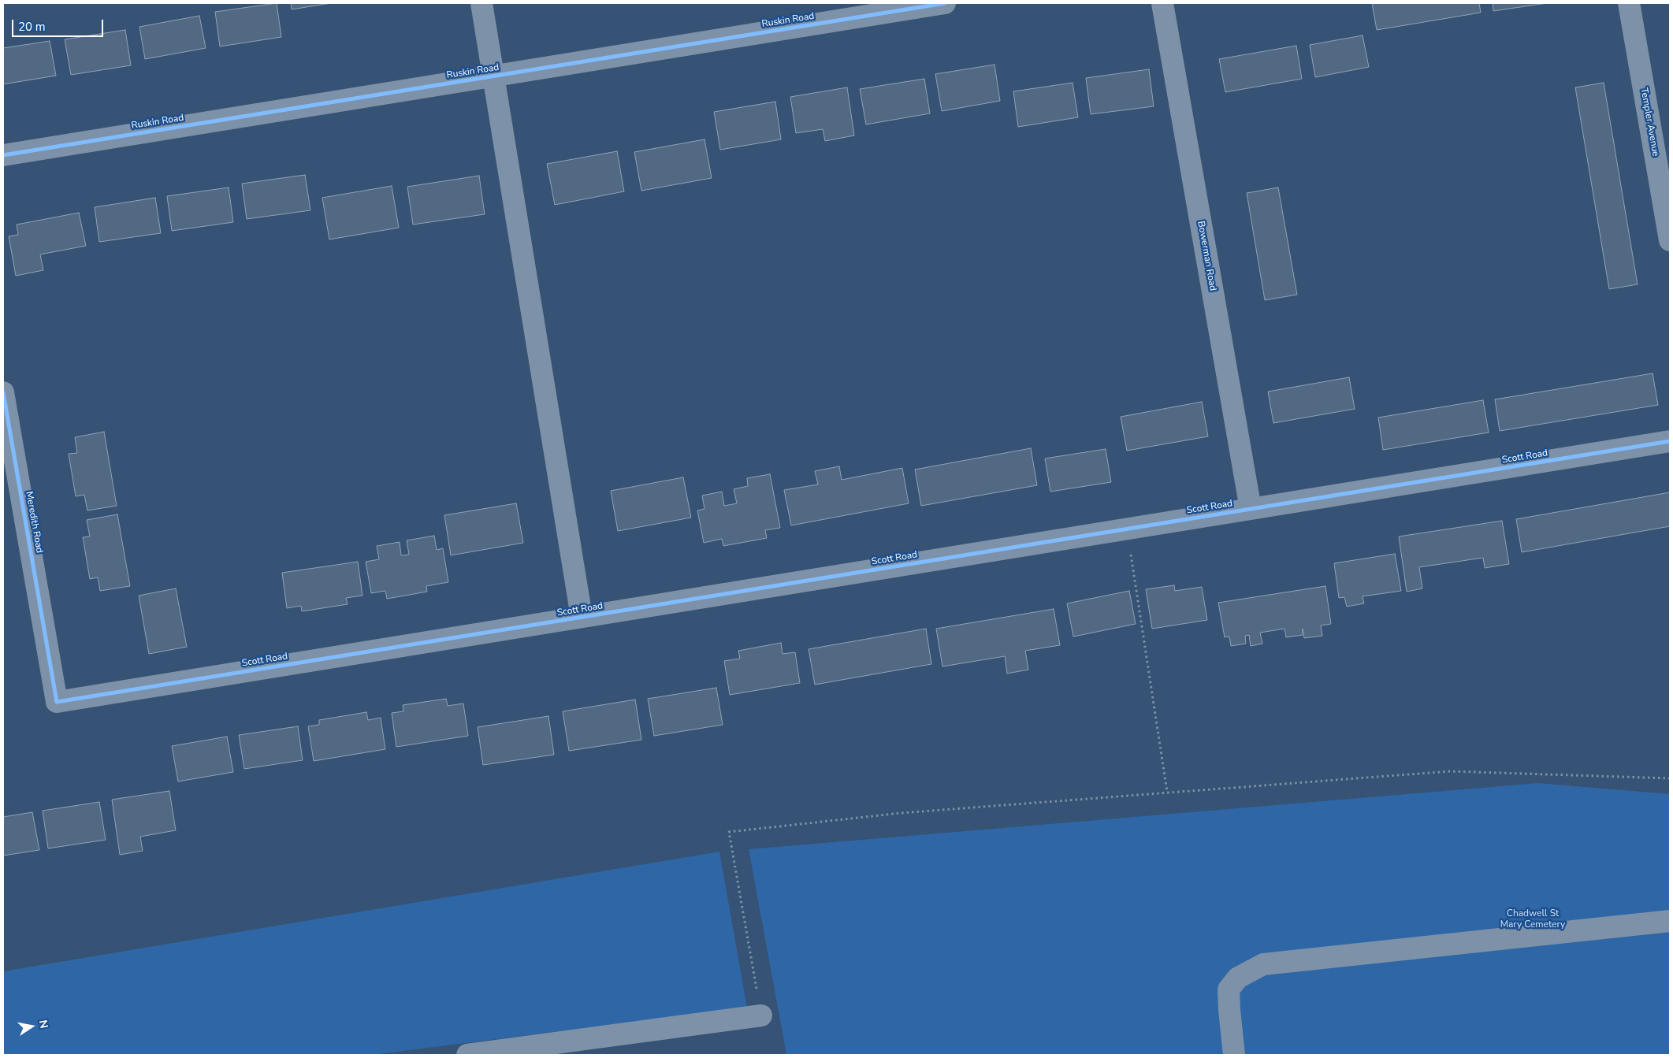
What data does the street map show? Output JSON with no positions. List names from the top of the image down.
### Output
{
  "streets": {
    "street": [
      "Ruskin Road",
      "Templer Avenue",
      "Bowerman Road",
      "Scott Road",
      "Meredith Road"
    ]
  },
  "crossings": [
    ["Bowerman Road", "Scott Road"],
    ["Scott Road", "Meredith Road"]
  ],
  "parks": ["Chadwell St Mary Cemetery"],
  "scale_bar": "20 m",
  "north": "right"
}
